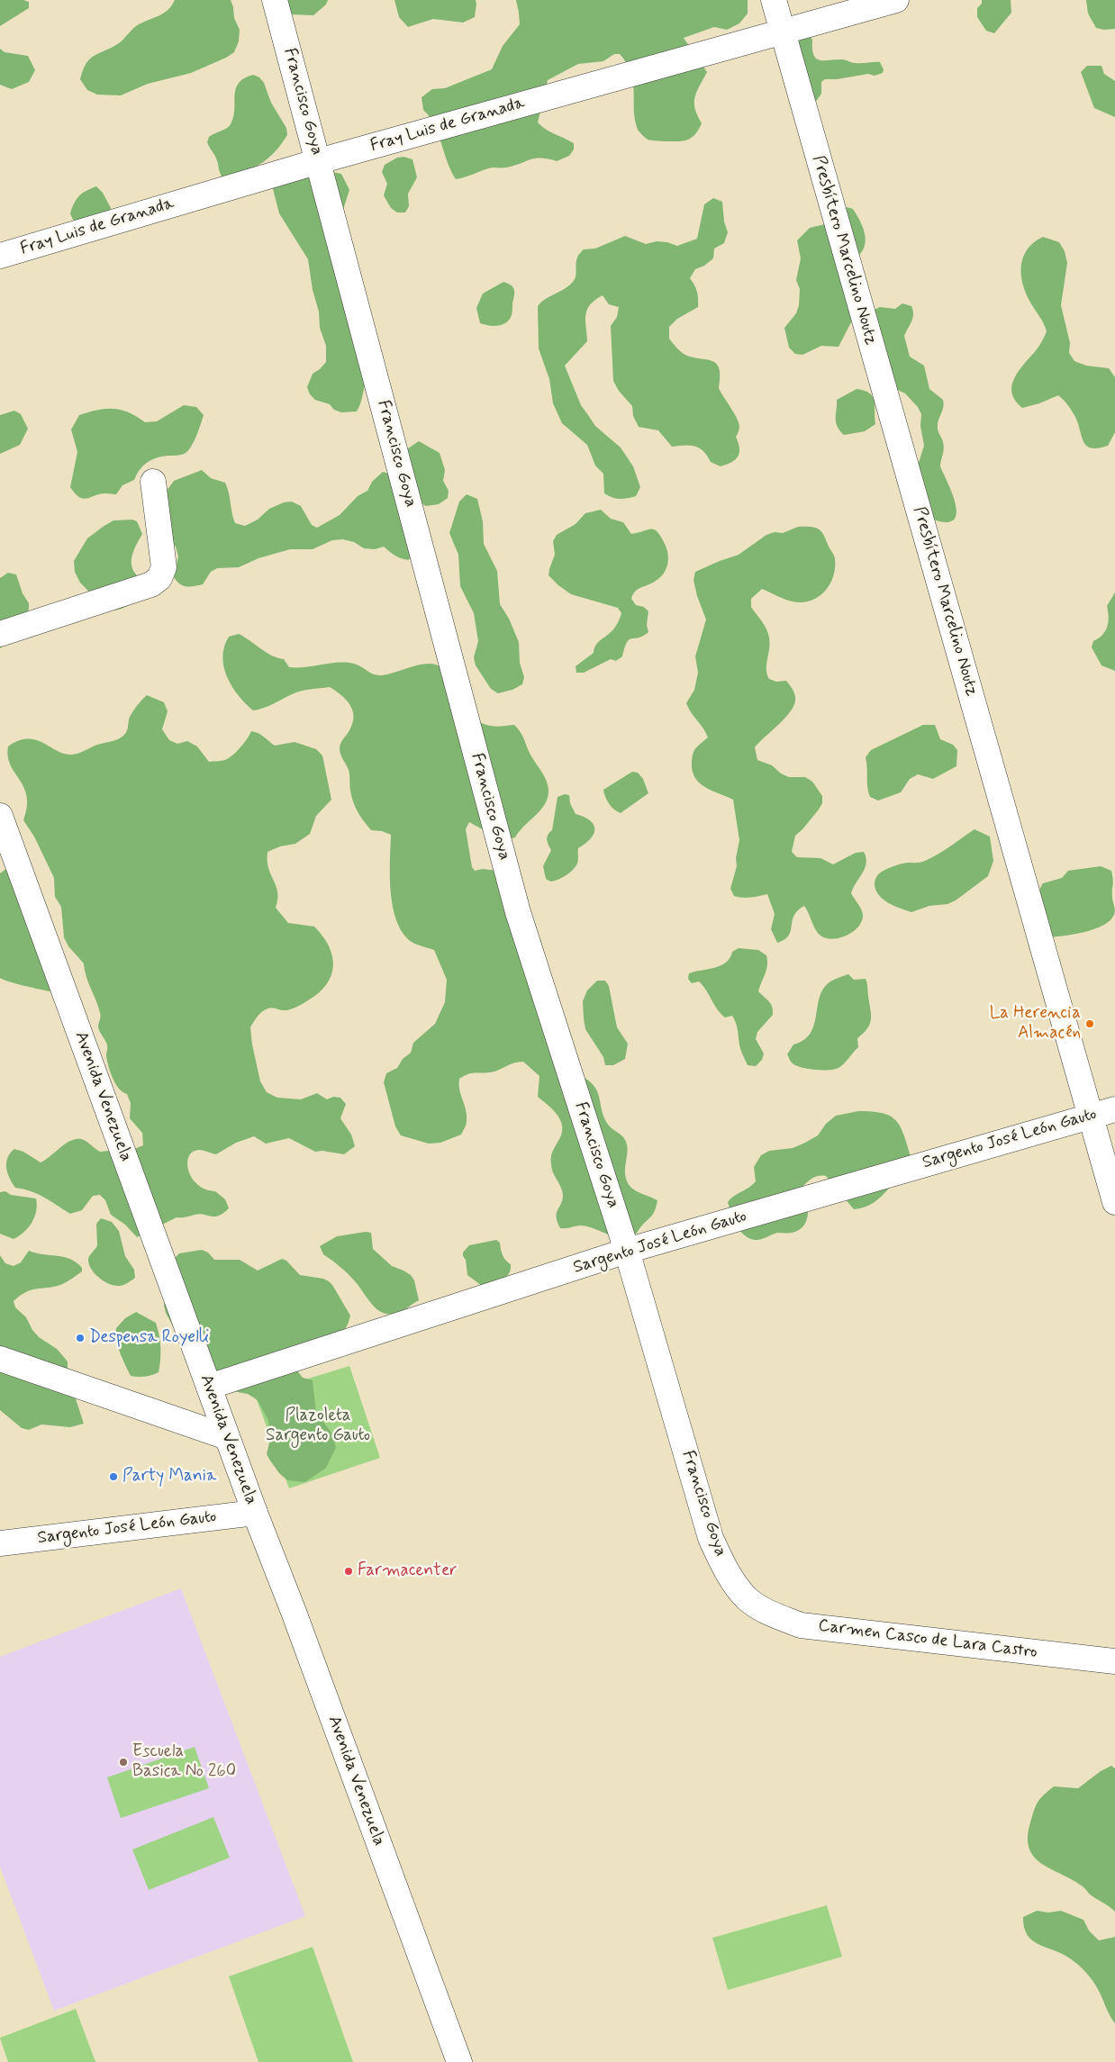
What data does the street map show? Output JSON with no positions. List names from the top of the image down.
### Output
{
  "streets": {
    "street": [
      "Francisco Goya",
      "Fray Luis de Granada",
      "Presbítero Marcelino Noutz",
      "Avenida Venezuela",
      "Sargento José León Gauto",
      "Carmen Casco de Lara Castro"
    ]
  },
  "crossings": [
    ["Francisco Goya", "Fray Luis de Granada"],
    ["Francisco Goya", "Sargento José León Gauto"],
    ["Francisco Goya", "Carmen Casco de Lara Castro"],
    ["Fray Luis de Granada", "Presbítero Marcelino Noutz"],
    ["Presbítero Marcelino Noutz", "Sargento José León Gauto"],
    ["Avenida Venezuela", "Sargento José León Gauto"]
  ],
  "parks": ["Plazoleta Sargento Gauto"],
  "places": [
    "La Herencia Almacén",
    "Despensa Royelli",
    "Party Mania",
    "Farmacenter",
    "Escuela Basica No 260"
  ]
}
